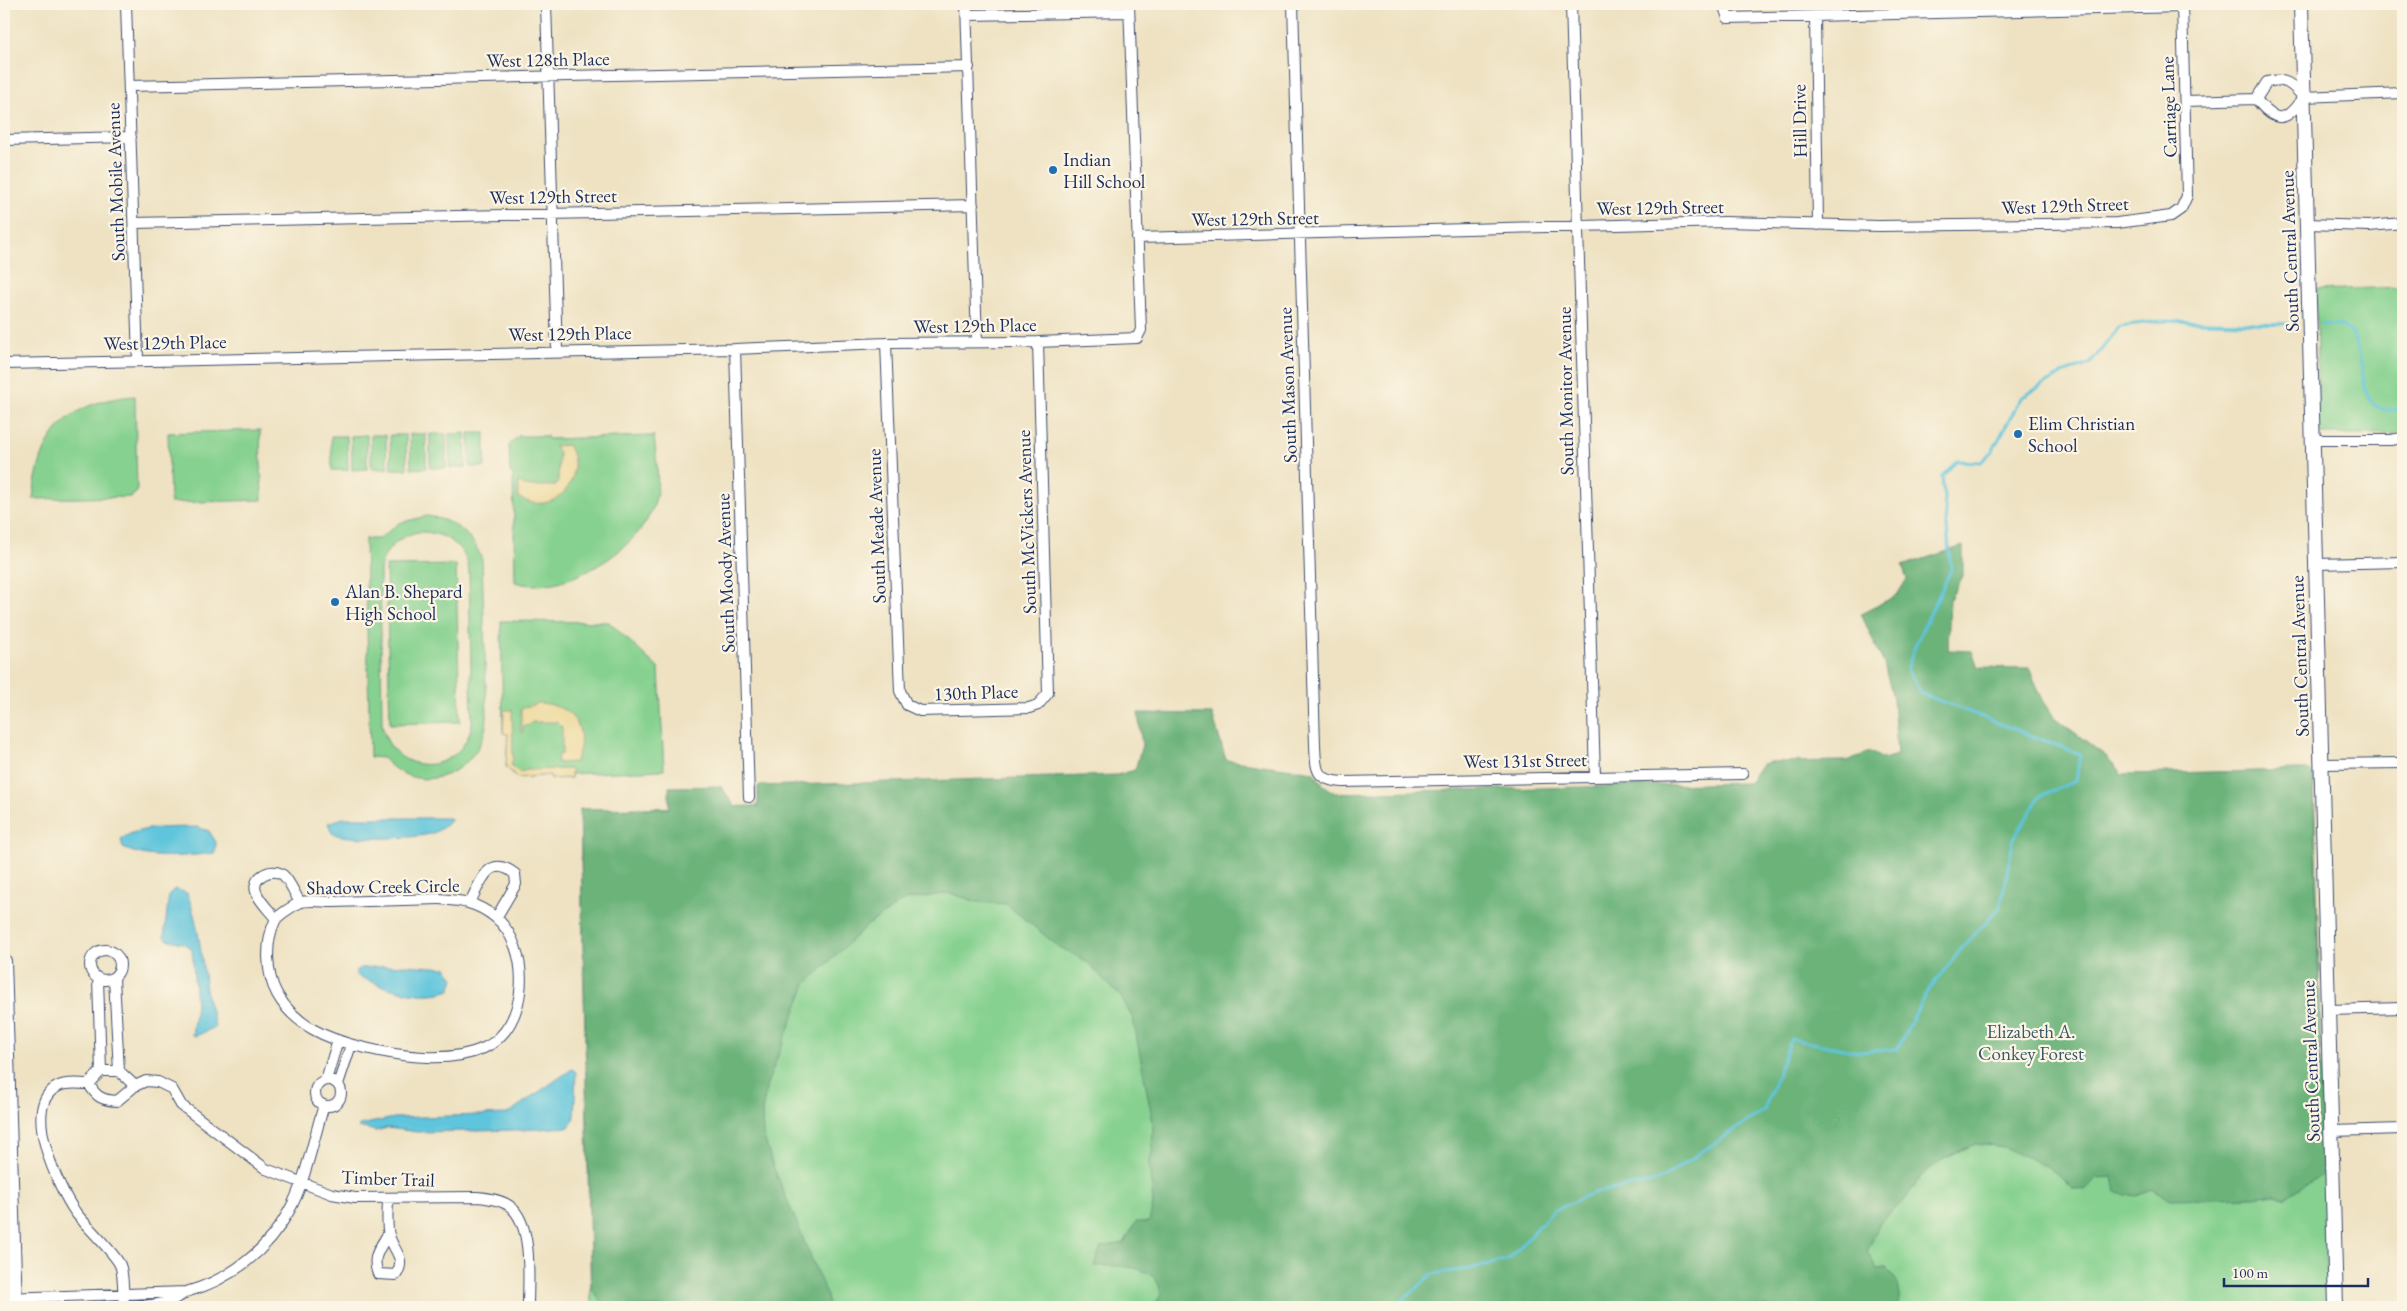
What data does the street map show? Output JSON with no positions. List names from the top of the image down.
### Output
{
  "streets": {
    "street": [
      "West 128th Place",
      "Carriage Lane",
      "Hill Drive",
      "South Mobile Avenue",
      "West 129th Street",
      "South Central Avenue",
      "West 129th Place",
      "South Mason Avenue",
      "South Monitor Avenue",
      "South McVickers Avenue",
      "South Meade Avenue",
      "South Moody Avenue",
      "130th Place",
      "West 131st Street",
      "Shadow Creek Circle",
      "Timber Trail"
    ]
  },
  "crossings": [
    ["West 128th Place", "South Mobile Avenue"],
    ["Carriage Lane", "West 129th Street"],
    ["Hill Drive", "West 129th Street"],
    ["South Mobile Avenue", "West 129th Street"],
    ["South Mobile Avenue", "West 129th Place"],
    ["West 129th Street", "West 129th Place"],
    ["West 129th Street", "South Mason Avenue"],
    ["West 129th Street", "South Monitor Avenue"],
    ["West 129th Place", "South McVickers Avenue"],
    ["West 129th Place", "South Meade Avenue"],
    ["West 129th Place", "South Moody Avenue"],
    ["South Mason Avenue", "West 131st Street"],
    ["South Monitor Avenue", "West 131st Street"],
    ["South McVickers Avenue", "130th Place"],
    ["South Meade Avenue", "130th Place"]
  ],
  "parks": ["Elizabeth A. Conkey Forest"],
  "places": ["Indian Hill School", "Elim Christian School", "Alan B. Shepard High School"],
  "scale_bar": "100 m"
}
